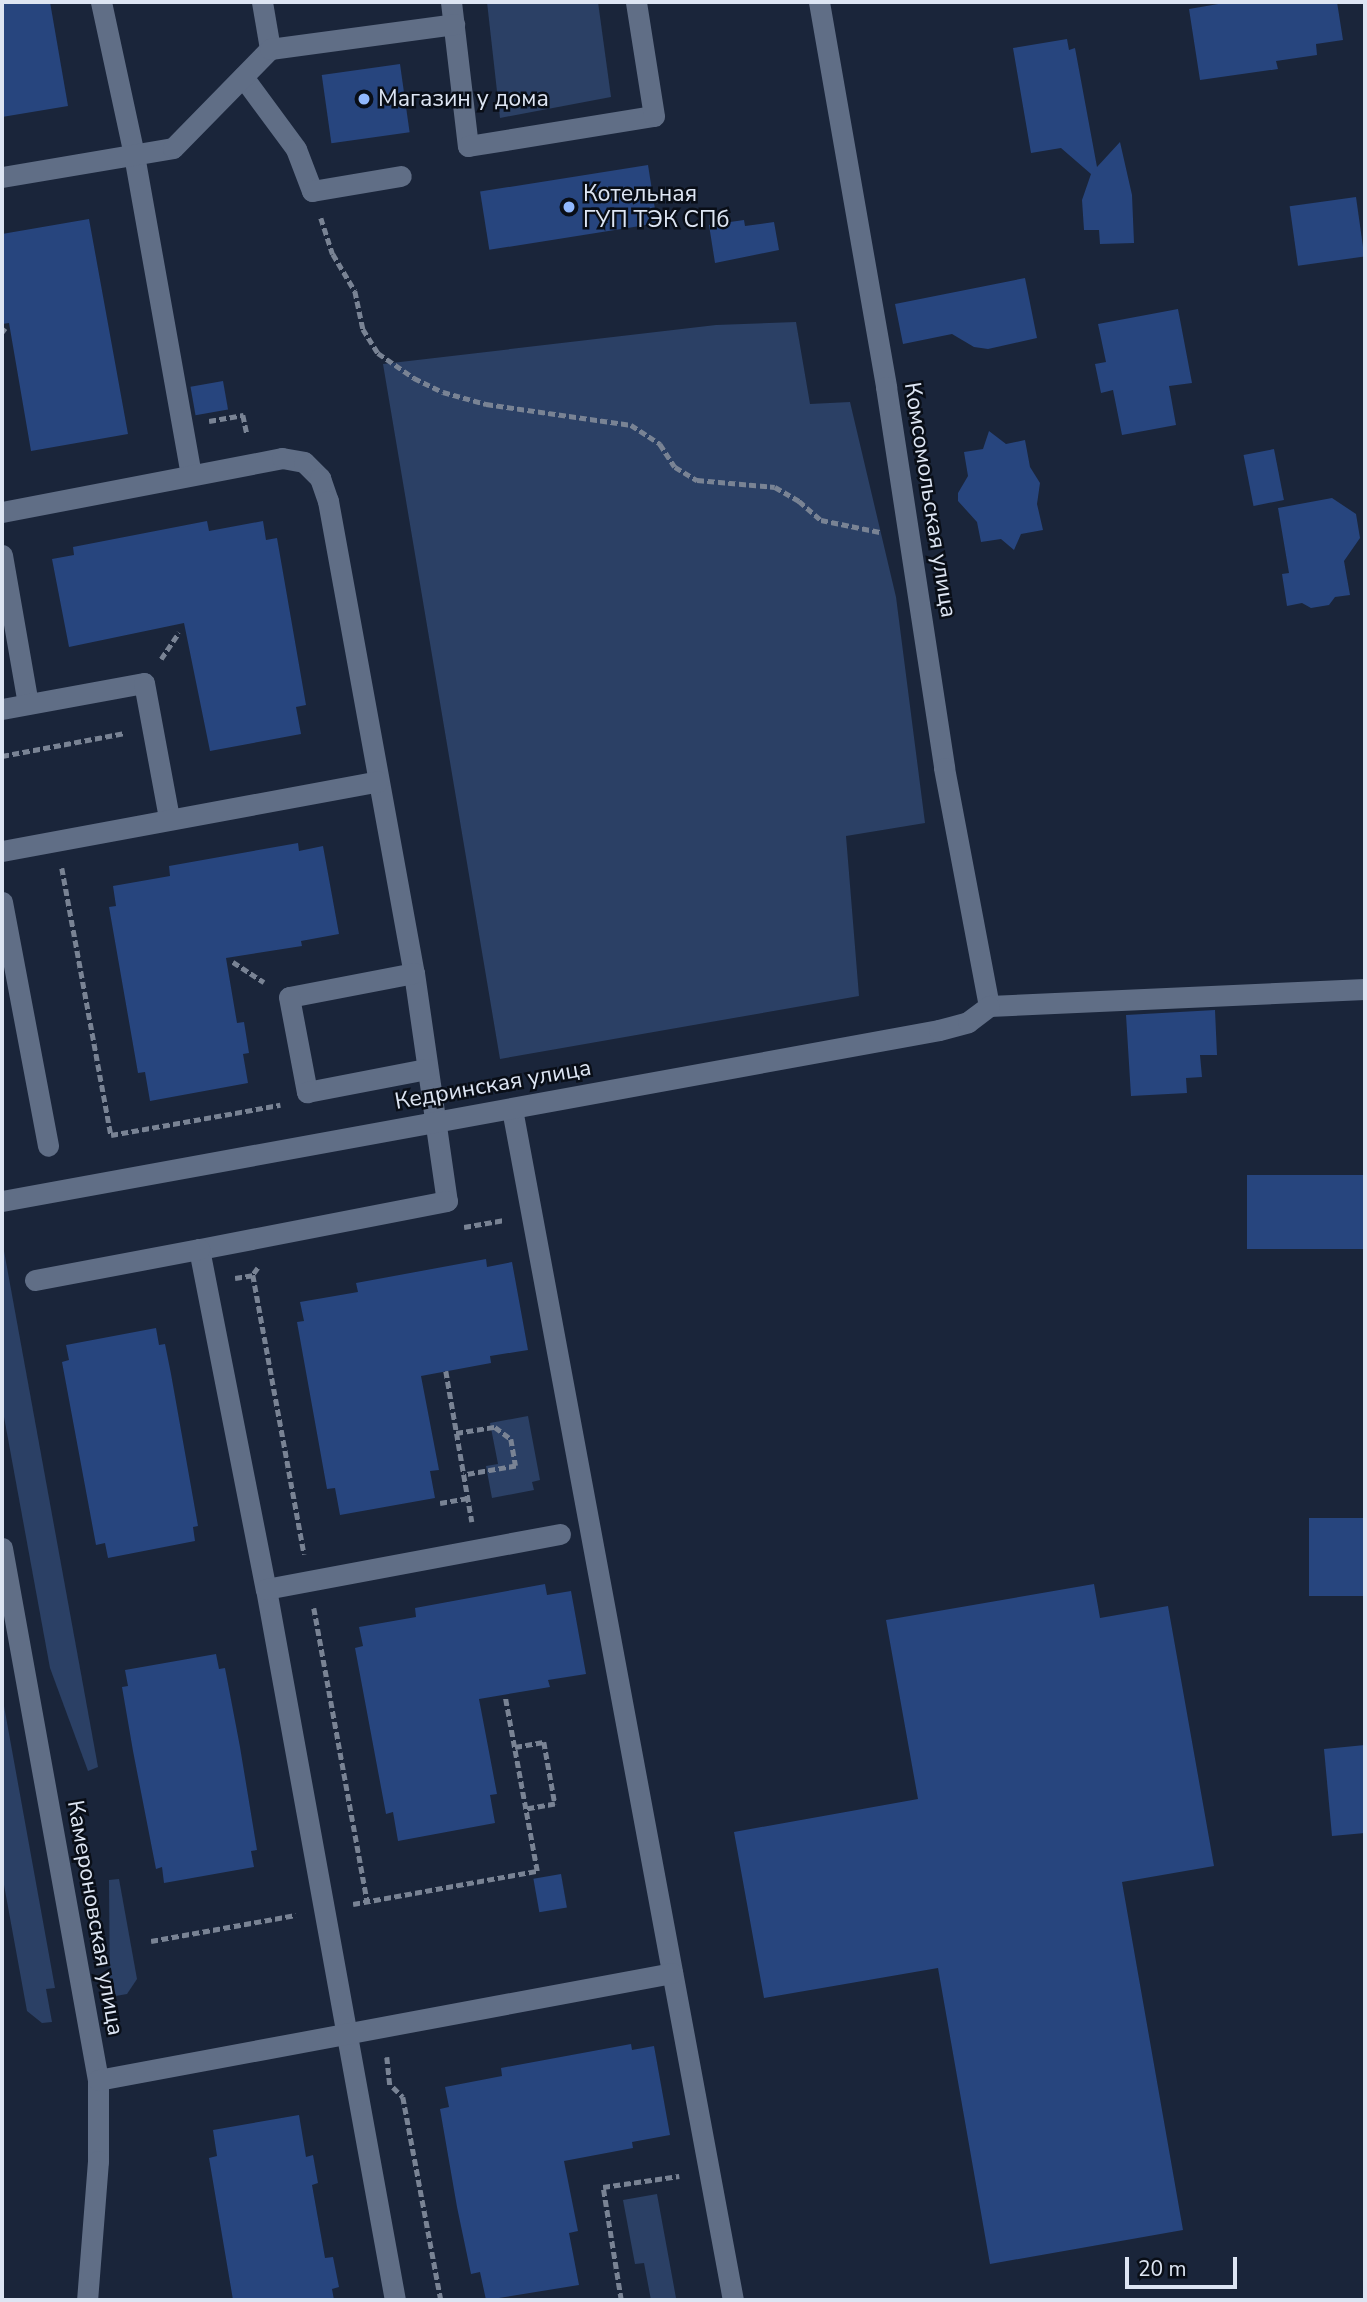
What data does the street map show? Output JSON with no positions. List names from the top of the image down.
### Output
{
  "streets": {
    "street": ["Комсомольская улица", "Кедринская улица", "Камероновская улица"]
  },
  "crossings": [
    ["Комсомольская улица", "Кедринская улица"]
  ],
  "places": ["Магазин у дома", "Котельная ГУП ТЭК СПб"],
  "scale_bar": "20 m"
}
